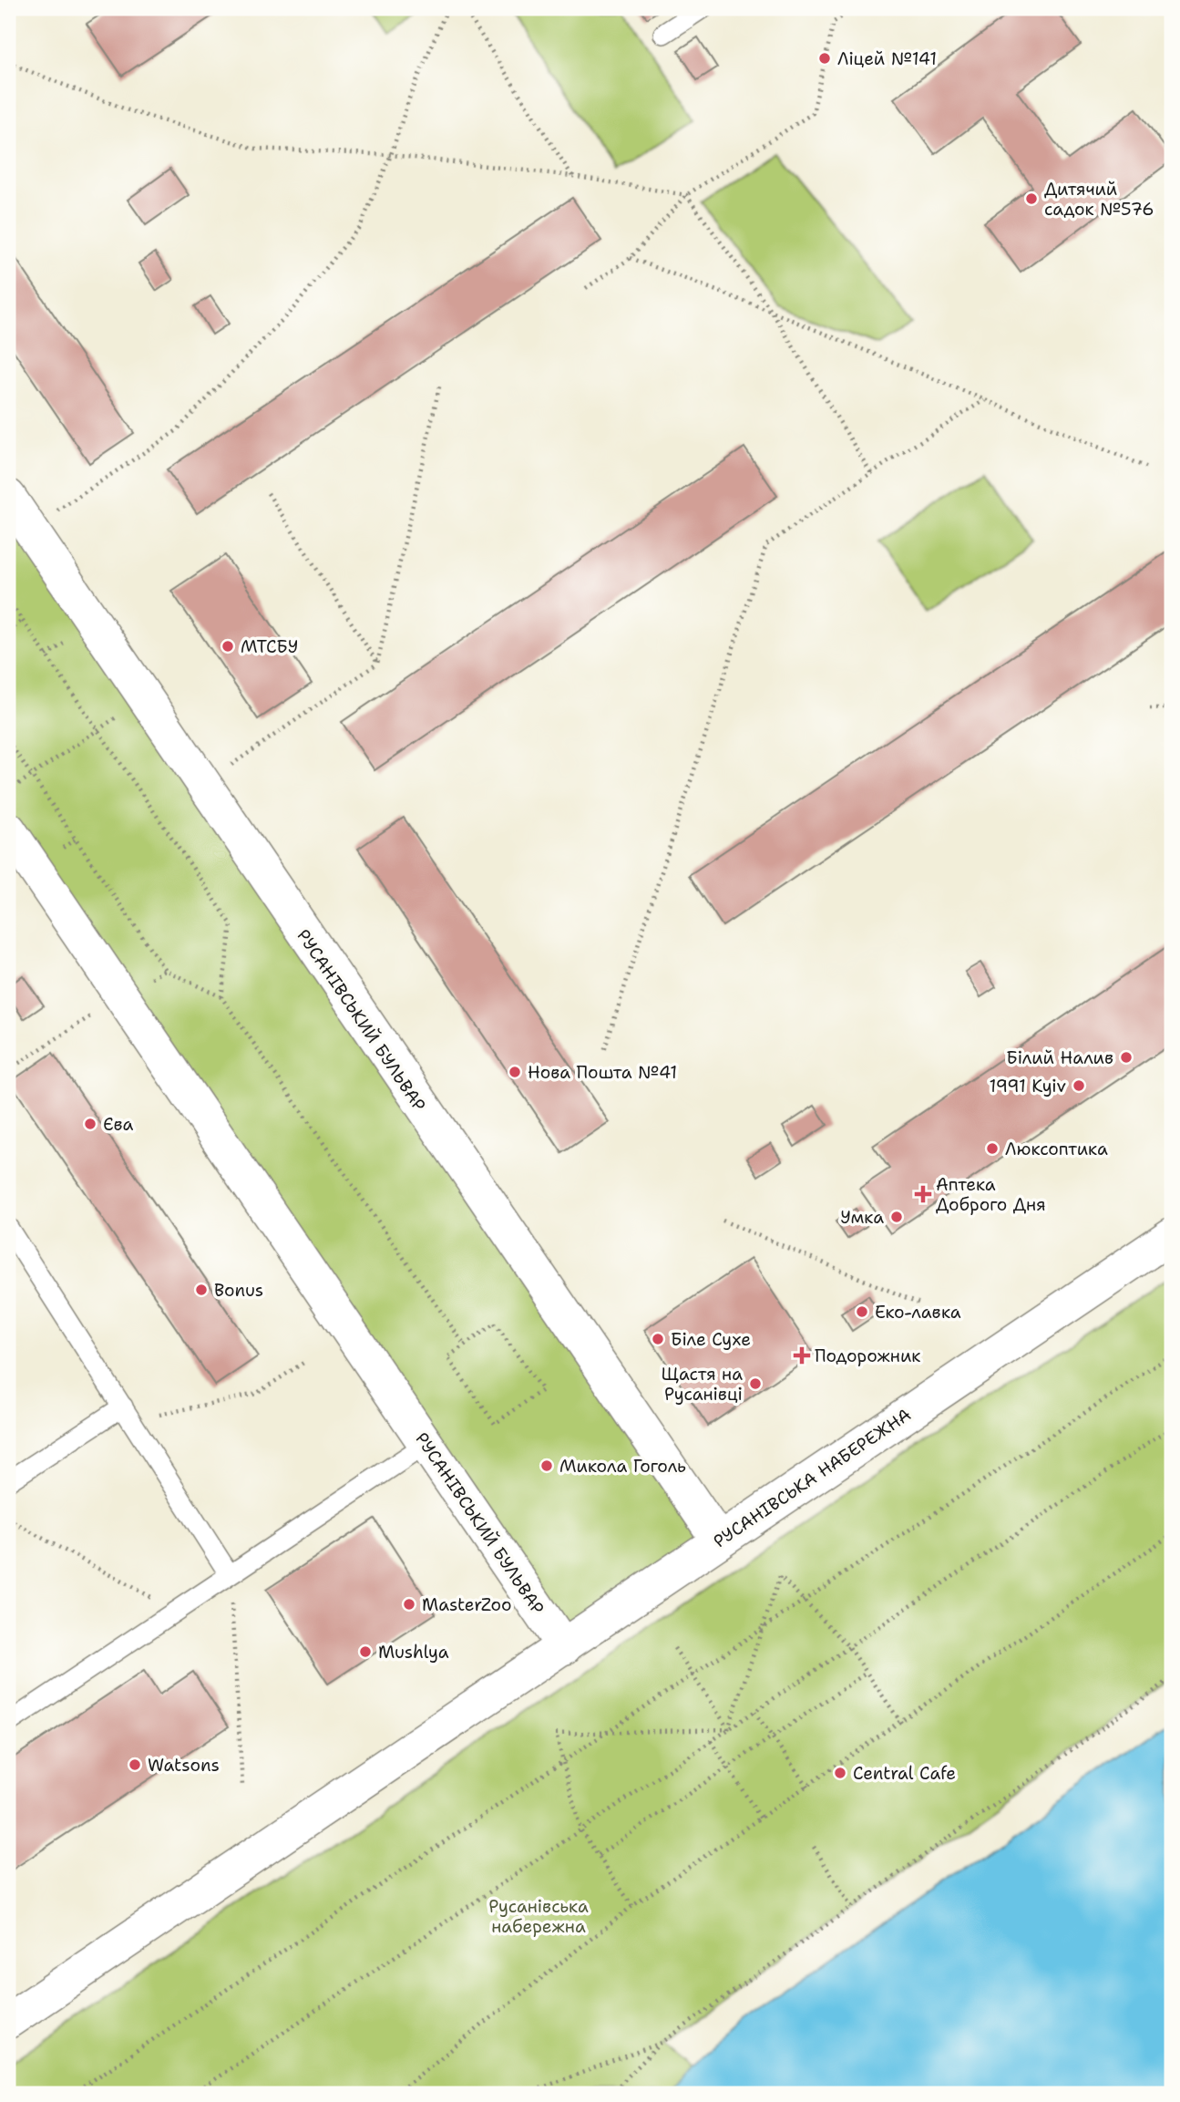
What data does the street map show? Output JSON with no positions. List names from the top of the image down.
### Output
{
  "streets": {
    "street": ["РУСАНІВСЬКИЙ БУЛЬВАР", "РУСАНІВСЬКА НАБЕРЕЖНА"]
  },
  "crossings": [
    ["РУСАНІВСЬКИЙ БУЛЬВАР", "РУСАНІВСЬКА НАБЕРЕЖНА"]
  ],
  "parks": ["Русанівська набережна"],
  "places": {
    "other": [
      "Ліцей №141",
      "Дитячий садок №576",
      "МТСБУ",
      "Білий Налив",
      "Нова Пошта №41",
      "1991 Kyiv",
      "Єва",
      "Люксоптика",
      "Умка",
      "Bonus",
      "Еко-лавка",
      "Біле Сухе",
      "Щастя на Русанівці",
      "Микола Гоголь",
      "MasterZoo",
      "Mushlya",
      "Watsons",
      "Central Cafe"
    ],
    "health": ["Аптека Доброго Дня", "Подорожник"]
  }
}
